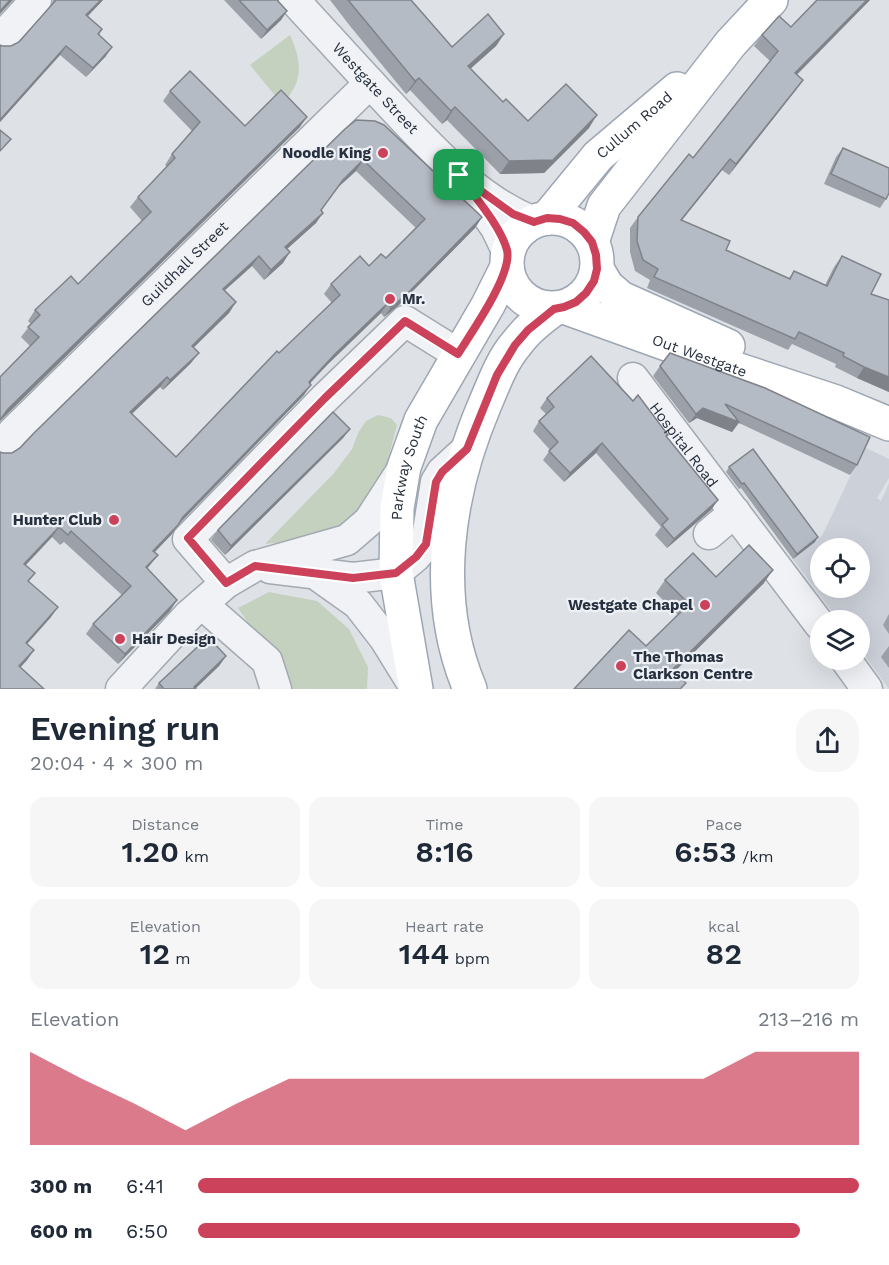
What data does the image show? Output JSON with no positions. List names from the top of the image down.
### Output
{
  "streets": {
    "main road": ["Cullum Road", "Out Westgate", "Parkway South"],
    "street": ["Westgate Street", "Guildhall Street", "Hospital Road"]
  },
  "crossings": [
    ["Westgate Street", "Cullum Road"],
    ["Westgate Street", "Guildhall Street"],
    ["Westgate Street", "Out Westgate"],
    ["Westgate Street", "Parkway South"],
    ["Cullum Road", "Out Westgate"],
    ["Cullum Road", "Parkway South"],
    ["Out Westgate", "Parkway South"]
  ],
  "places": [
    "Noodle King",
    "Mr.",
    "Hunter Club",
    "Westgate Chapel",
    "Hair Design",
    "The Thomas Clarkson Centre"
  ],
  "page": {
    "heading": ["Evening run", "20:04 · 4 × 300 m"],
    "stats": [
      ["Distance", "1.20 km"],
      ["Time", "8:16"],
      ["Pace", "6:53 /km"],
      ["Elevation", "12 m"],
      ["Heart rate", "144 bpm"],
      ["kcal", "82"]
    ],
    "chart": ["Elevation", "213–216 m"],
    "list": [
      {
        "name": "300 m",
        "note": "6:41"
      },
      {
        "name": "600 m",
        "note": "6:50"
      }
    ]
  }
}
